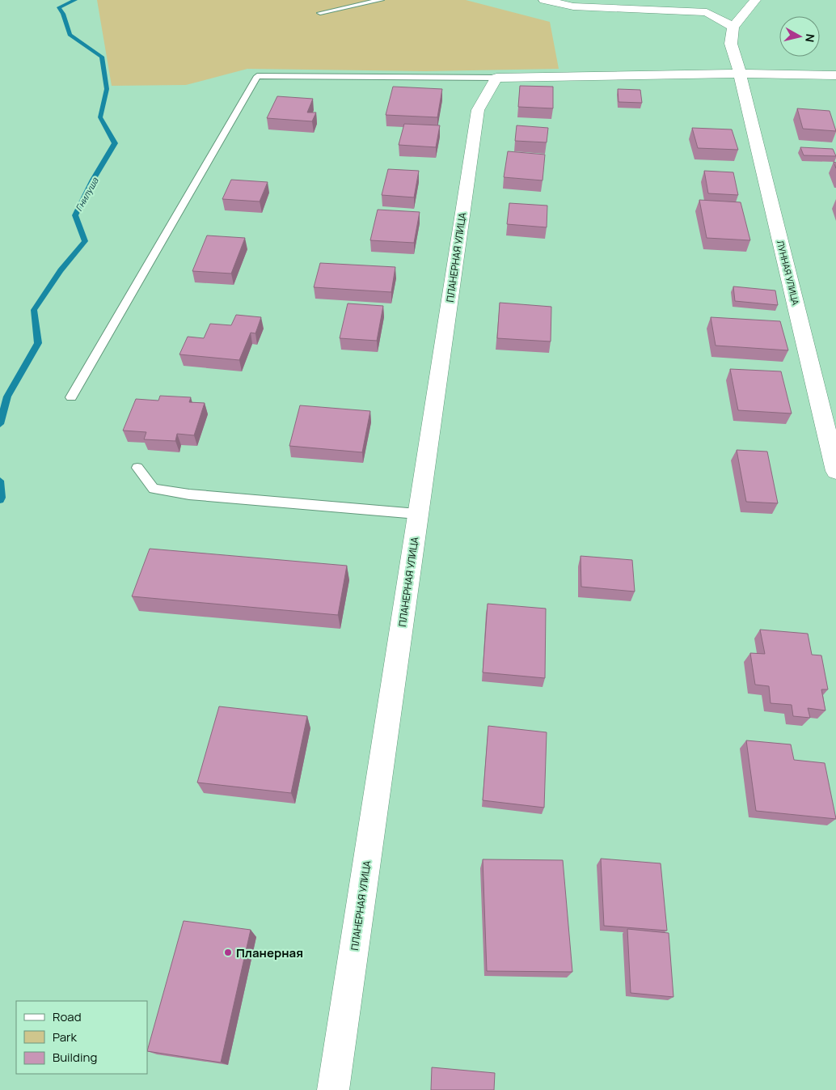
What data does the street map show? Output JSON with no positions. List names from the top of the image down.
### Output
{
  "streets": {
    "street": ["ПЛАНЕРНАЯ УЛИЦА", "ЛУННАЯ УЛИЦА"]
  },
  "water": ["Гнилуша"],
  "places": ["Планерная"],
  "legend": ["Road", "Park", "Building"],
  "north": "right"
}
